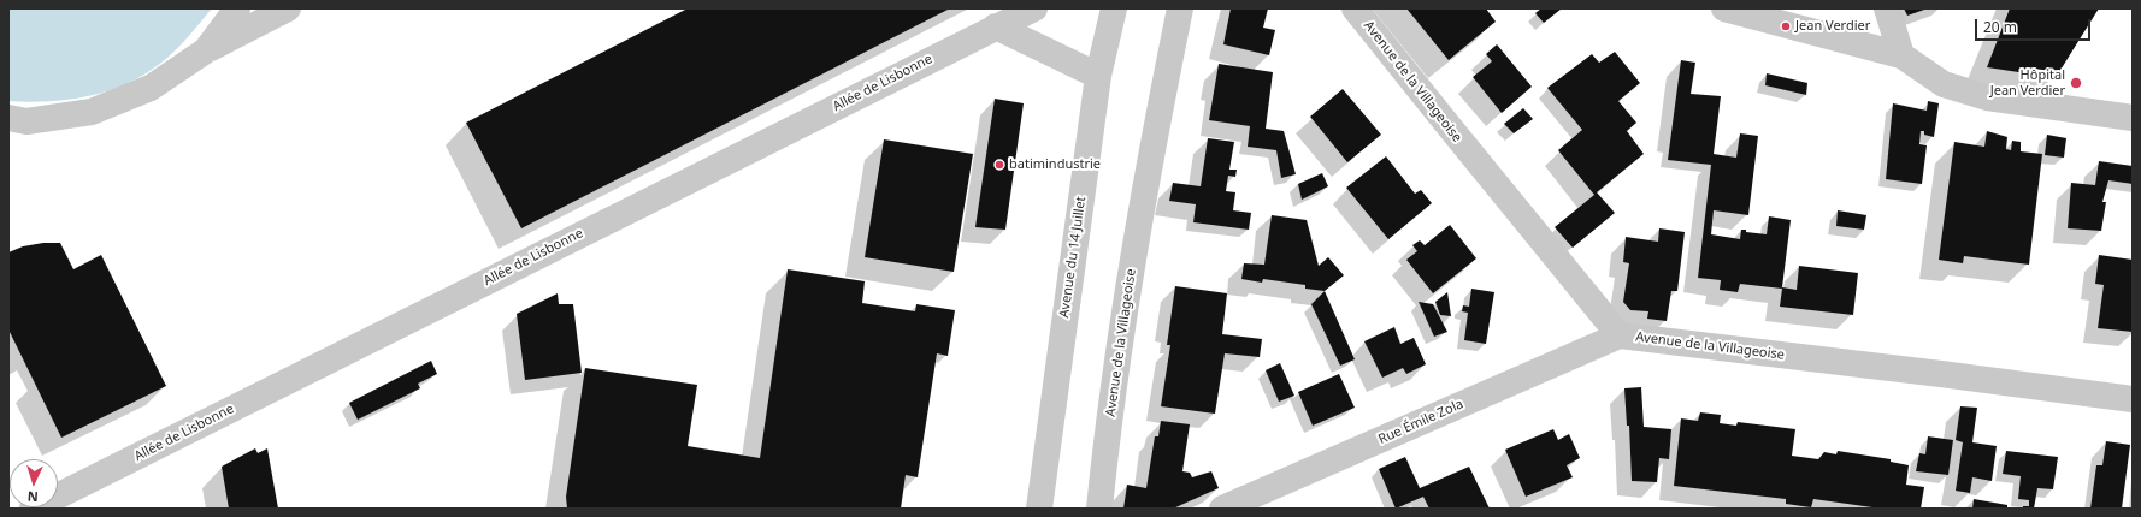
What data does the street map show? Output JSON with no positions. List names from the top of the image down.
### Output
{
  "streets": {
    "street": [
      "Avenue de la Villageoise",
      "Allée de Lisbonne",
      "Avenue du 14 Juillet",
      "Rue Émile Zola"
    ]
  },
  "crossings": [
    ["Avenue de la Villageoise", "Rue Émile Zola"]
  ],
  "places": ["Jean Verdier", "Hôpital Jean Verdier", "batimindustrie"],
  "scale_bar": "20 m",
  "north": "bottom"
}
